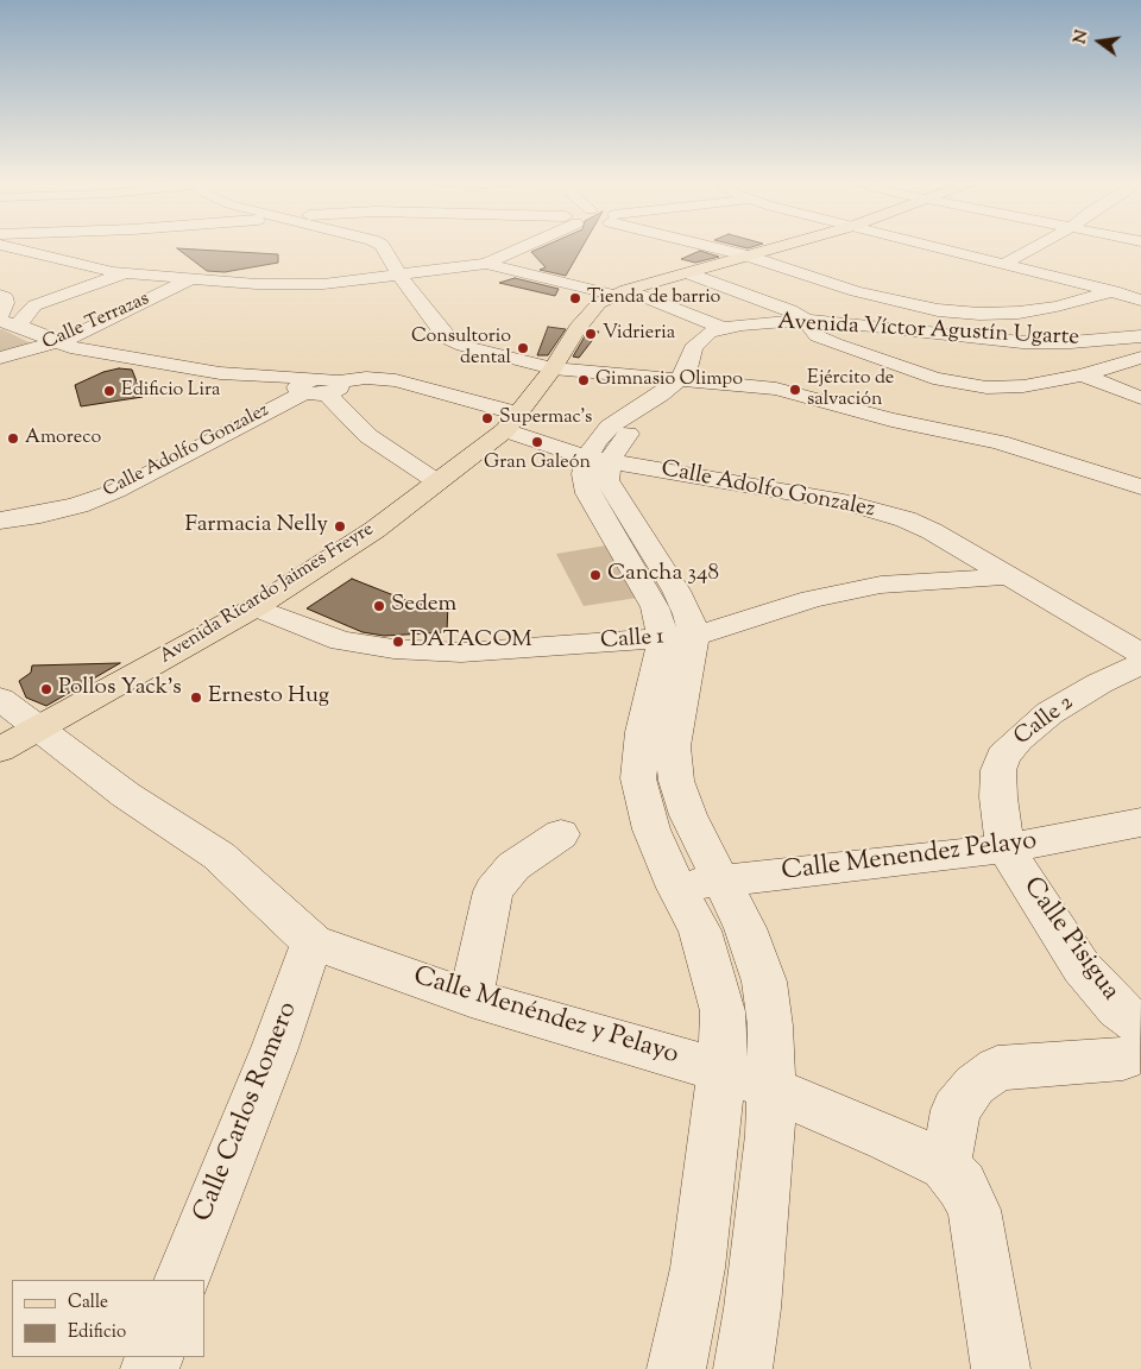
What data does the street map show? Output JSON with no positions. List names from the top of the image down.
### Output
{
  "streets": {
    "main road": ["Avenida Ricardo Jaimes Freyre"],
    "street": [
      "Calle Terrazas",
      "Avenida Víctor Agustín Ugarte",
      "Calle Adolfo Gonzalez",
      "Calle 1",
      "Calle 2",
      "Calle Menendez Pelayo",
      "Calle Pisigua",
      "Calle Menéndez y Pelayo",
      "Calle Carlos Romero"
    ]
  },
  "crossings": [
    ["Avenida Víctor Agustín Ugarte", "Calle Adolfo Gonzalez"],
    ["Calle Adolfo Gonzalez", "Avenida Ricardo Jaimes Freyre"],
    ["Calle Adolfo Gonzalez", "Calle 1"],
    ["Avenida Ricardo Jaimes Freyre", "Calle 1"],
    ["Avenida Ricardo Jaimes Freyre", "Calle Menéndez y Pelayo"],
    ["Calle 2", "Calle Menendez Pelayo"],
    ["Calle 2", "Calle Pisigua"],
    ["Calle Menendez Pelayo", "Calle Pisigua"],
    ["Calle Menéndez y Pelayo", "Calle Carlos Romero"]
  ],
  "places": [
    "Tienda de barrio",
    "Vidrieria",
    "Consultorio dental",
    "Gimnasio Olimpo",
    "Ejército de salvación",
    "Edificio Lira",
    "Supermac's",
    "Amoreco",
    "Gran Galeón",
    "Farmacia Nelly",
    "Cancha 348",
    "Sedem",
    "DATACOM",
    "Pollos Yack’s",
    "Ernesto Hug"
  ],
  "legend": ["Calle", "Edificio"],
  "north": "left"
}
